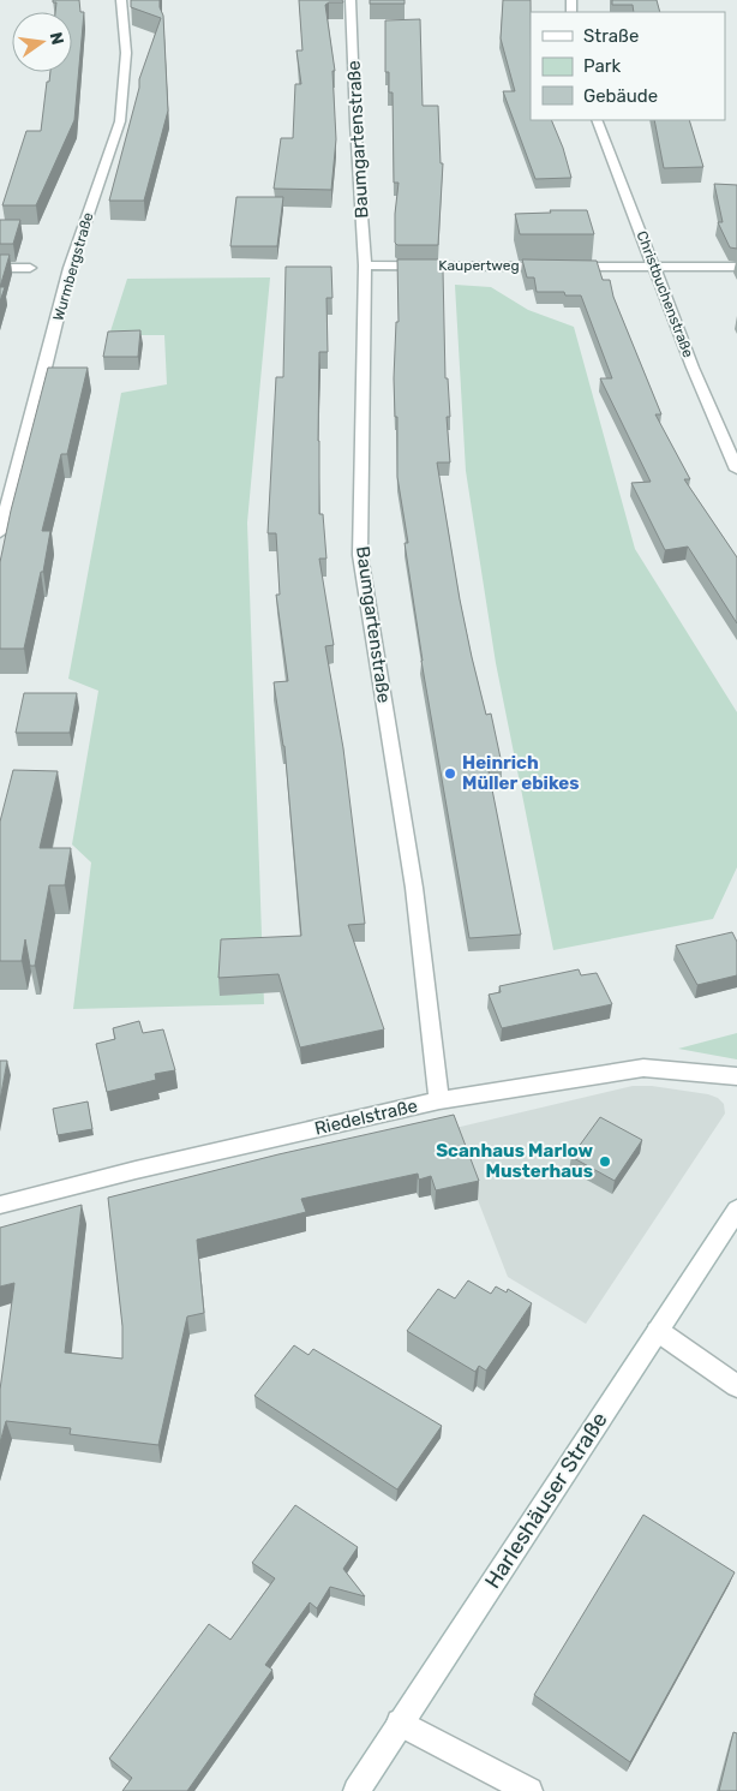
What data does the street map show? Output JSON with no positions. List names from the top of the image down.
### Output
{
  "streets": {
    "street": [
      "Baumgartenstraße",
      "Kaupertweg",
      "Wurmbergstraße",
      "Christbuchenstraße",
      "Riedelstraße",
      "Harleshäuser Straße"
    ]
  },
  "crossings": [
    ["Baumgartenstraße", "Kaupertweg"],
    ["Baumgartenstraße", "Riedelstraße"],
    ["Kaupertweg", "Christbuchenstraße"]
  ],
  "places": ["Heinrich Müller ebikes", "Scanhaus Marlow Musterhaus"],
  "legend": ["Straße", "Park", "Gebäude"],
  "north": "right"
}
